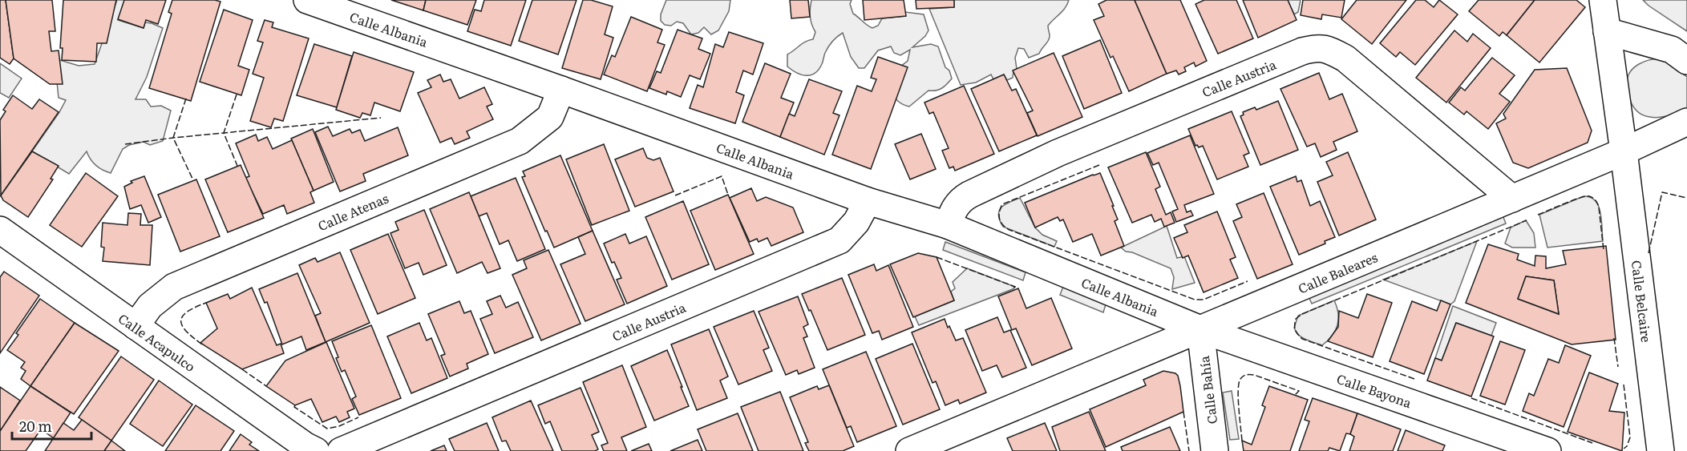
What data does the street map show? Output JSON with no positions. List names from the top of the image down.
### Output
{
  "streets": {
    "street": [
      "Calle Albania",
      "Calle Austria",
      "Calle Atenas",
      "Calle Baleares",
      "Calle Belcaire",
      "Calle Acapulco",
      "Calle Bahía",
      "Calle Bayona"
    ]
  },
  "crossings": [
    ["Calle Albania", "Calle Austria"],
    ["Calle Albania", "Calle Atenas"],
    ["Calle Albania", "Calle Baleares"],
    ["Calle Albania", "Calle Bahía"],
    ["Calle Albania", "Calle Bayona"],
    ["Calle Austria", "Calle Baleares"],
    ["Calle Atenas", "Calle Acapulco"],
    ["Calle Baleares", "Calle Belcaire"],
    ["Calle Baleares", "Calle Bahía"],
    ["Calle Baleares", "Calle Bayona"],
    ["Calle Bahía", "Calle Bayona"]
  ],
  "scale_bar": "20 m"
}
